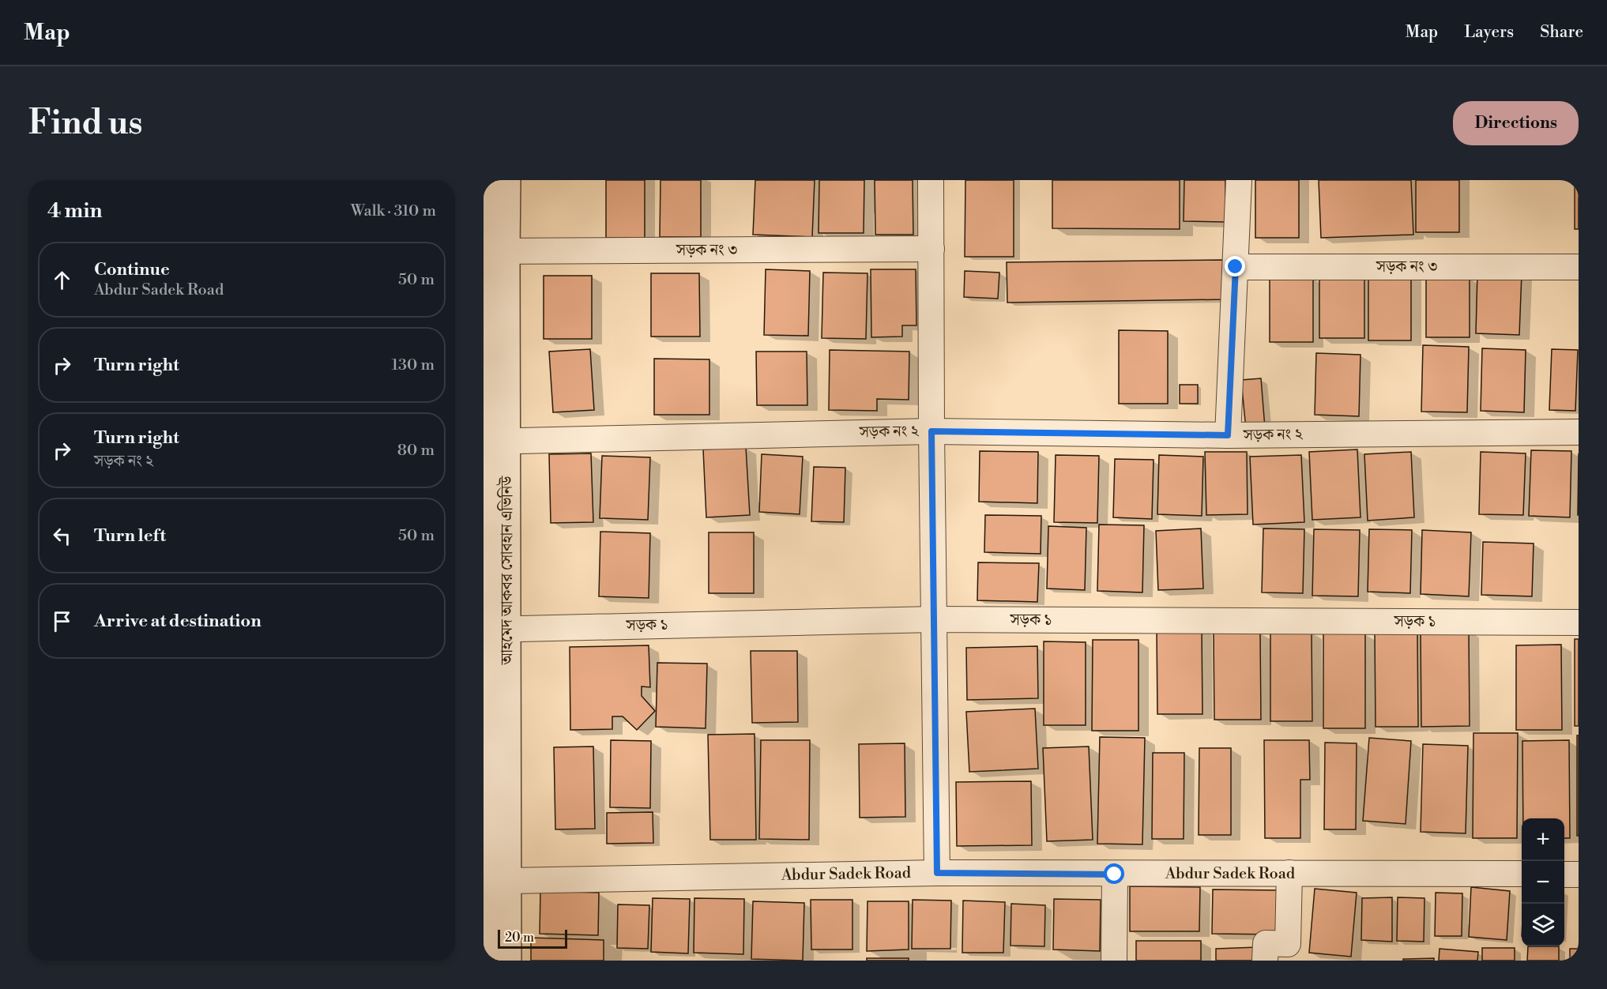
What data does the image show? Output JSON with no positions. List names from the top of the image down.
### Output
{
  "streets": {
    "street": [
      "সড়ক নং ৩",
      "সড়ক নং ২",
      "আহমেদ আকবর সোবহান এভিনিউ",
      "সড়ক ১",
      "Abdur Sadek Road"
    ]
  },
  "crossings": [
    ["সড়ক নং ৩", "আহমেদ আকবর সোবহান এভিনিউ"],
    ["সড়ক নং ২", "আহমেদ আকবর সোবহান এভিনিউ"],
    ["আহমেদ আকবর সোবহান এভিনিউ", "সড়ক ১"],
    ["আহমেদ আকবর সোবহান এভিনিউ", "Abdur Sadek Road"]
  ],
  "scale_bar": "20 m",
  "page": {
    "header": "Map",
    "nav": ["Map", "Layers", "Share"],
    "buttons": "Directions",
    "title": "Find us",
    "heading": ["4 min", "Walk · 310 m"],
    "list": [
      ["Continue", "Abdur Sadek Road", "50 m"],
      ["Turn right", "130 m"],
      ["Turn right", "সড়ক নং ২", "80 m"],
      ["Turn left", "50 m"],
      "Arrive at destination"
    ],
    "map_buttons": ["+", "−"],
    "scale": "20 m"
  }
}
